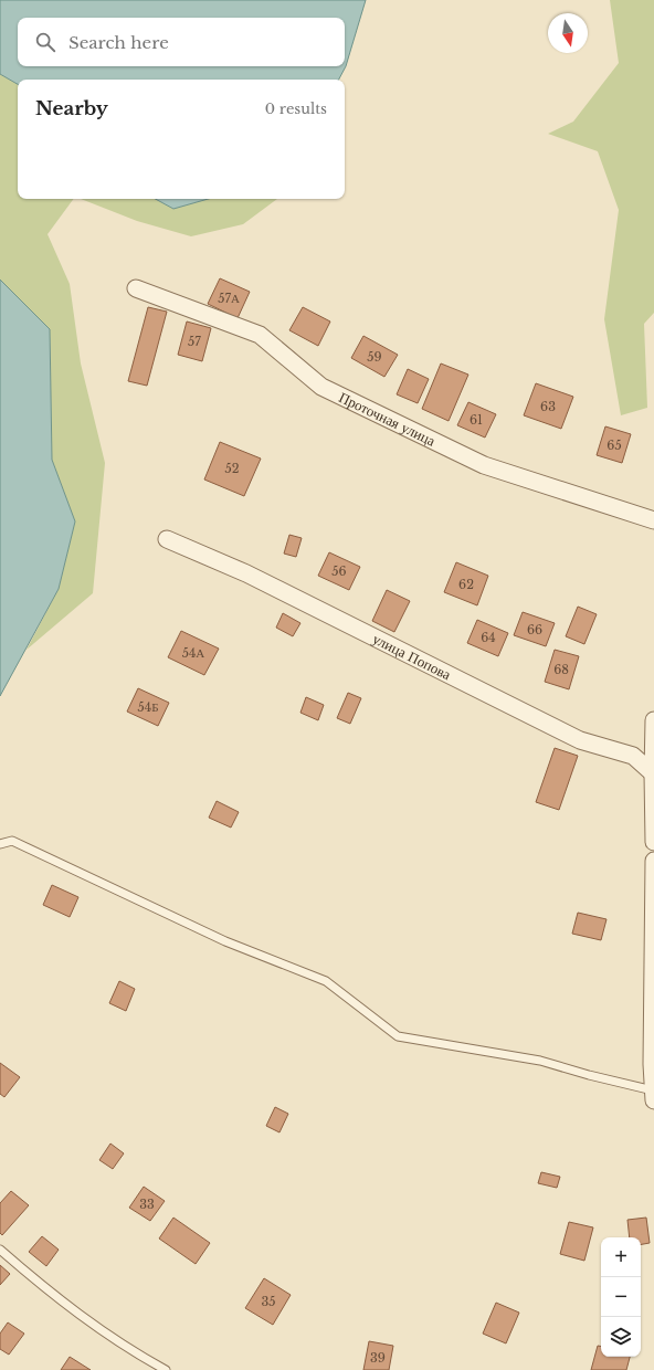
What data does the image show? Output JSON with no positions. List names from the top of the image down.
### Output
{
  "streets": {
    "street": ["Проточная улица", "улица Попова"]
  },
  "house_numbers": [
    "57А",
    "57",
    "59",
    "63",
    "61",
    "65",
    "52",
    "56",
    "62",
    "66",
    "64",
    "54А",
    "68",
    "54Б",
    "33",
    "35",
    "39"
  ],
  "north": "bottom",
  "page": {
    "search": "Search here",
    "heading": ["Nearby", "0 results"],
    "map_buttons": ["+", "−"]
  }
}
